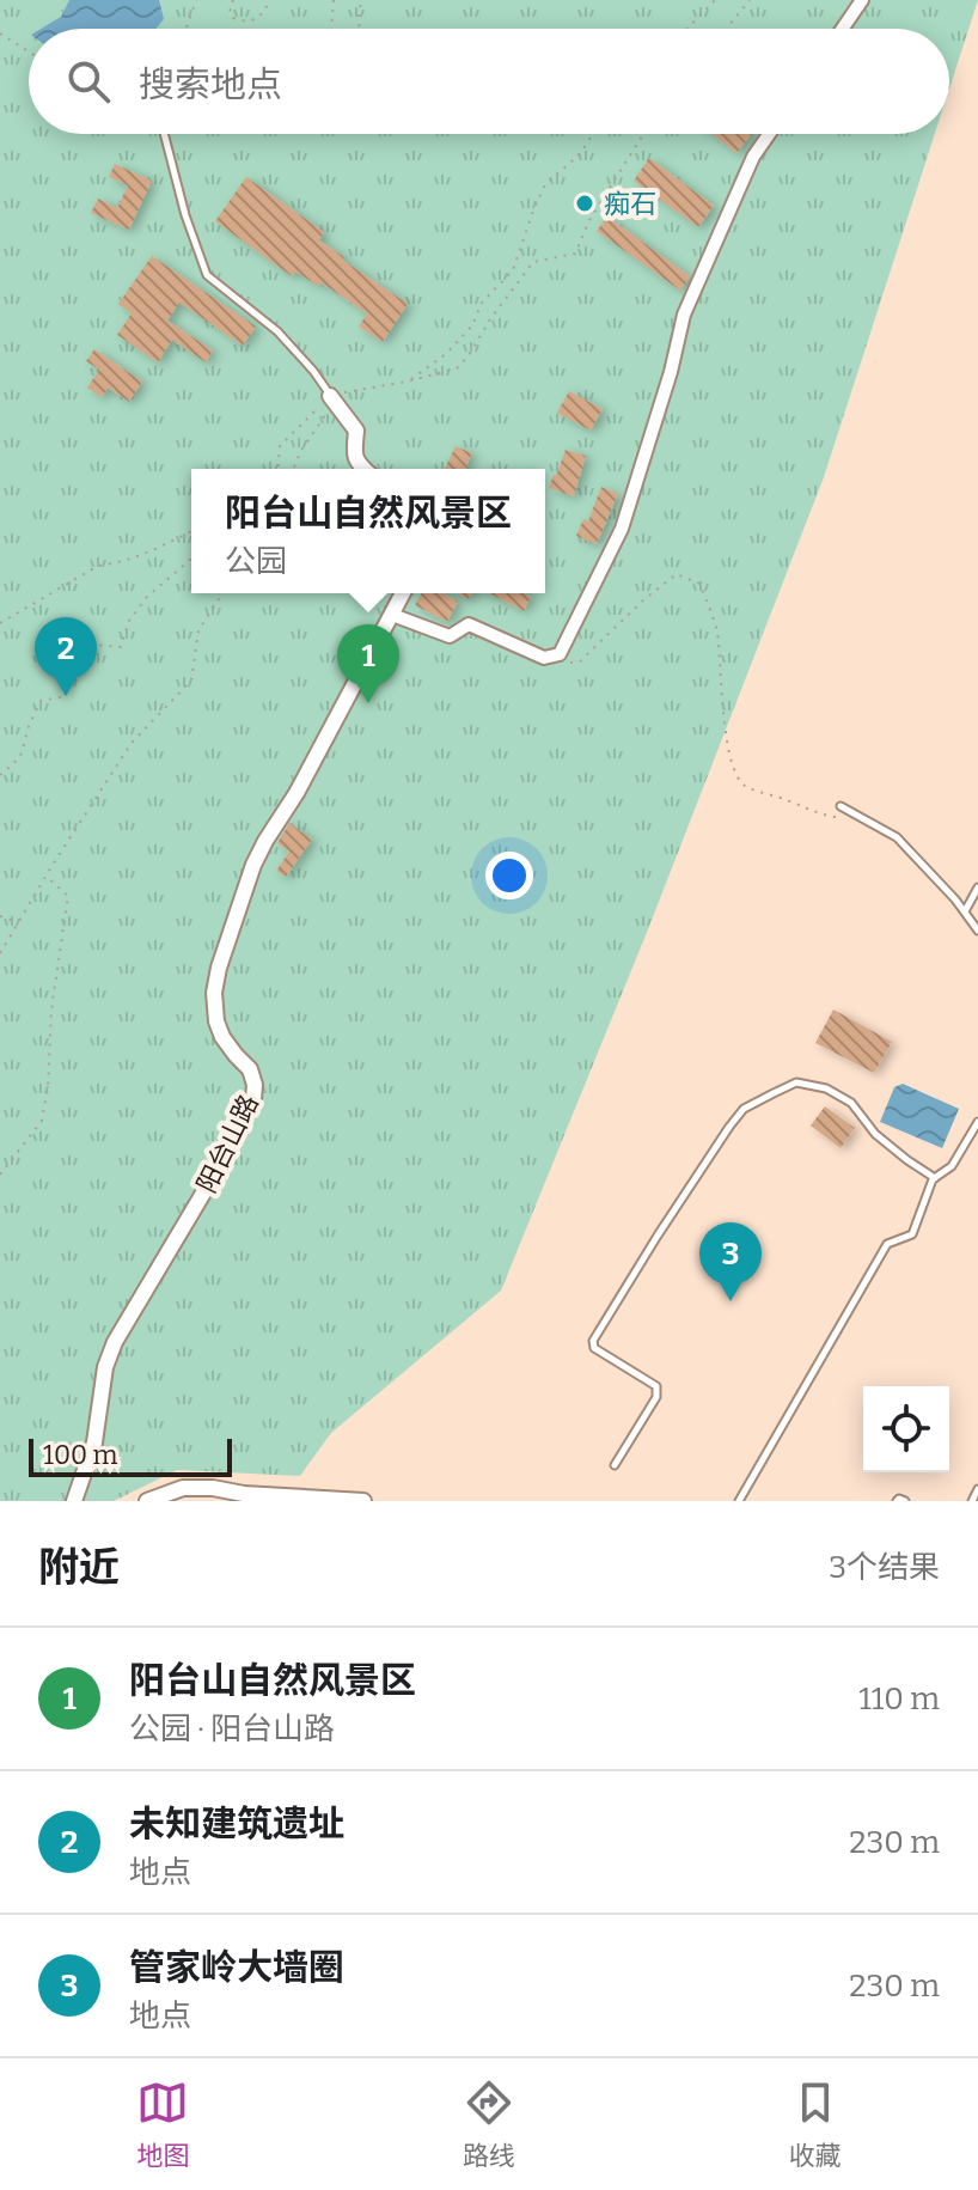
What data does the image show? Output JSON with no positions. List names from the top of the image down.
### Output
{
  "streets": {
    "street": ["阳台山路"]
  },
  "places": ["痴石"],
  "scale_bar": "100 m",
  "page": {
    "search": "搜索地点",
    "popup": ["阳台山自然风景区", "公园"],
    "pins": ["2", "1", "3"],
    "scale": "100 m",
    "heading": ["附近", "3个结果"],
    "list": [
      {
        "mark": "1",
        "name": "阳台山自然风景区",
        "note": "公园 · 阳台山路",
        "value": "110 m"
      },
      {
        "mark": "2",
        "name": "未知建筑遗址",
        "note": "地点",
        "value": "230 m"
      },
      {
        "mark": "3",
        "name": "管家岭大墙圈",
        "note": "地点",
        "value": "230 m"
      }
    ],
    "nav": ["地图", "路线", "收藏"]
  }
}
